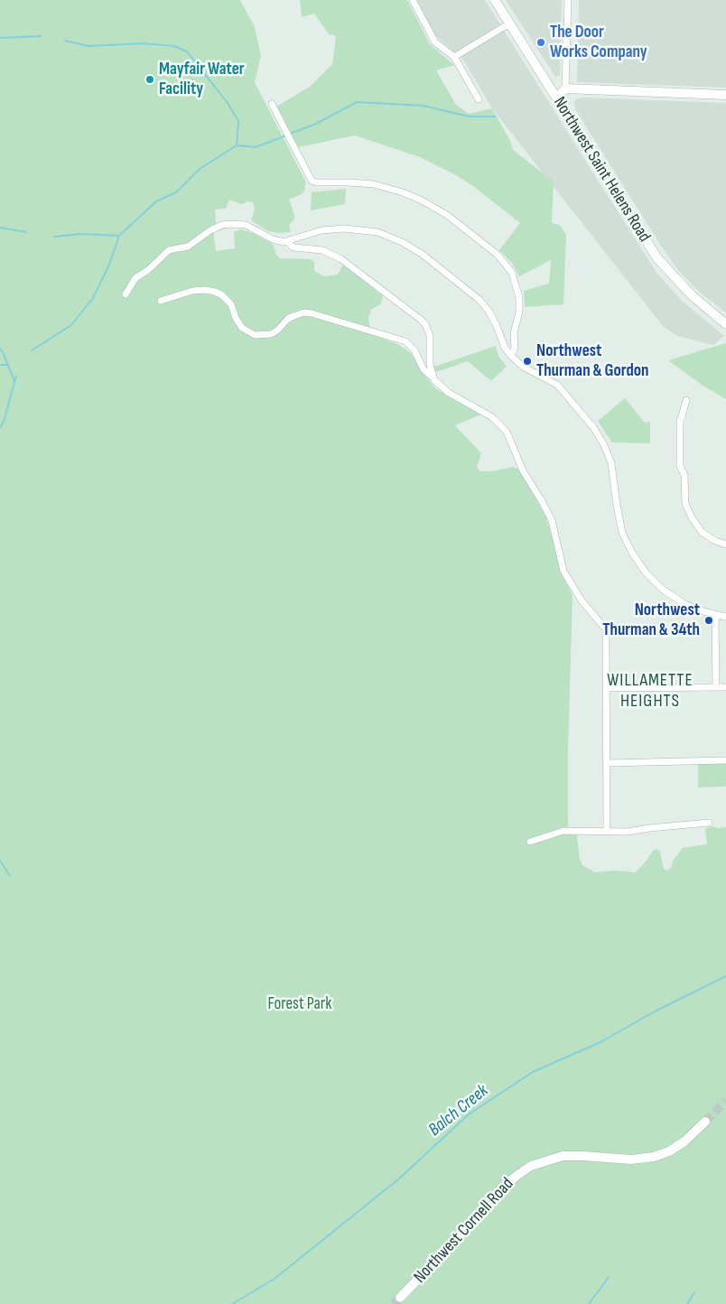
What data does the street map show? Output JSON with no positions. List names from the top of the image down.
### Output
{
  "streets": {
    "main road": ["Northwest Saint Helens Road", "Northwest Cornell Road"]
  },
  "districts": ["WILLAMETTE HEIGHTS"],
  "water": ["Balch Creek"],
  "parks": ["Forest Park"],
  "places": [
    "The Door Works Company",
    "Mayfair Water Facility",
    "Northwest Thurman & Gordon",
    "Northwest Thurman & 34th"
  ]
}
